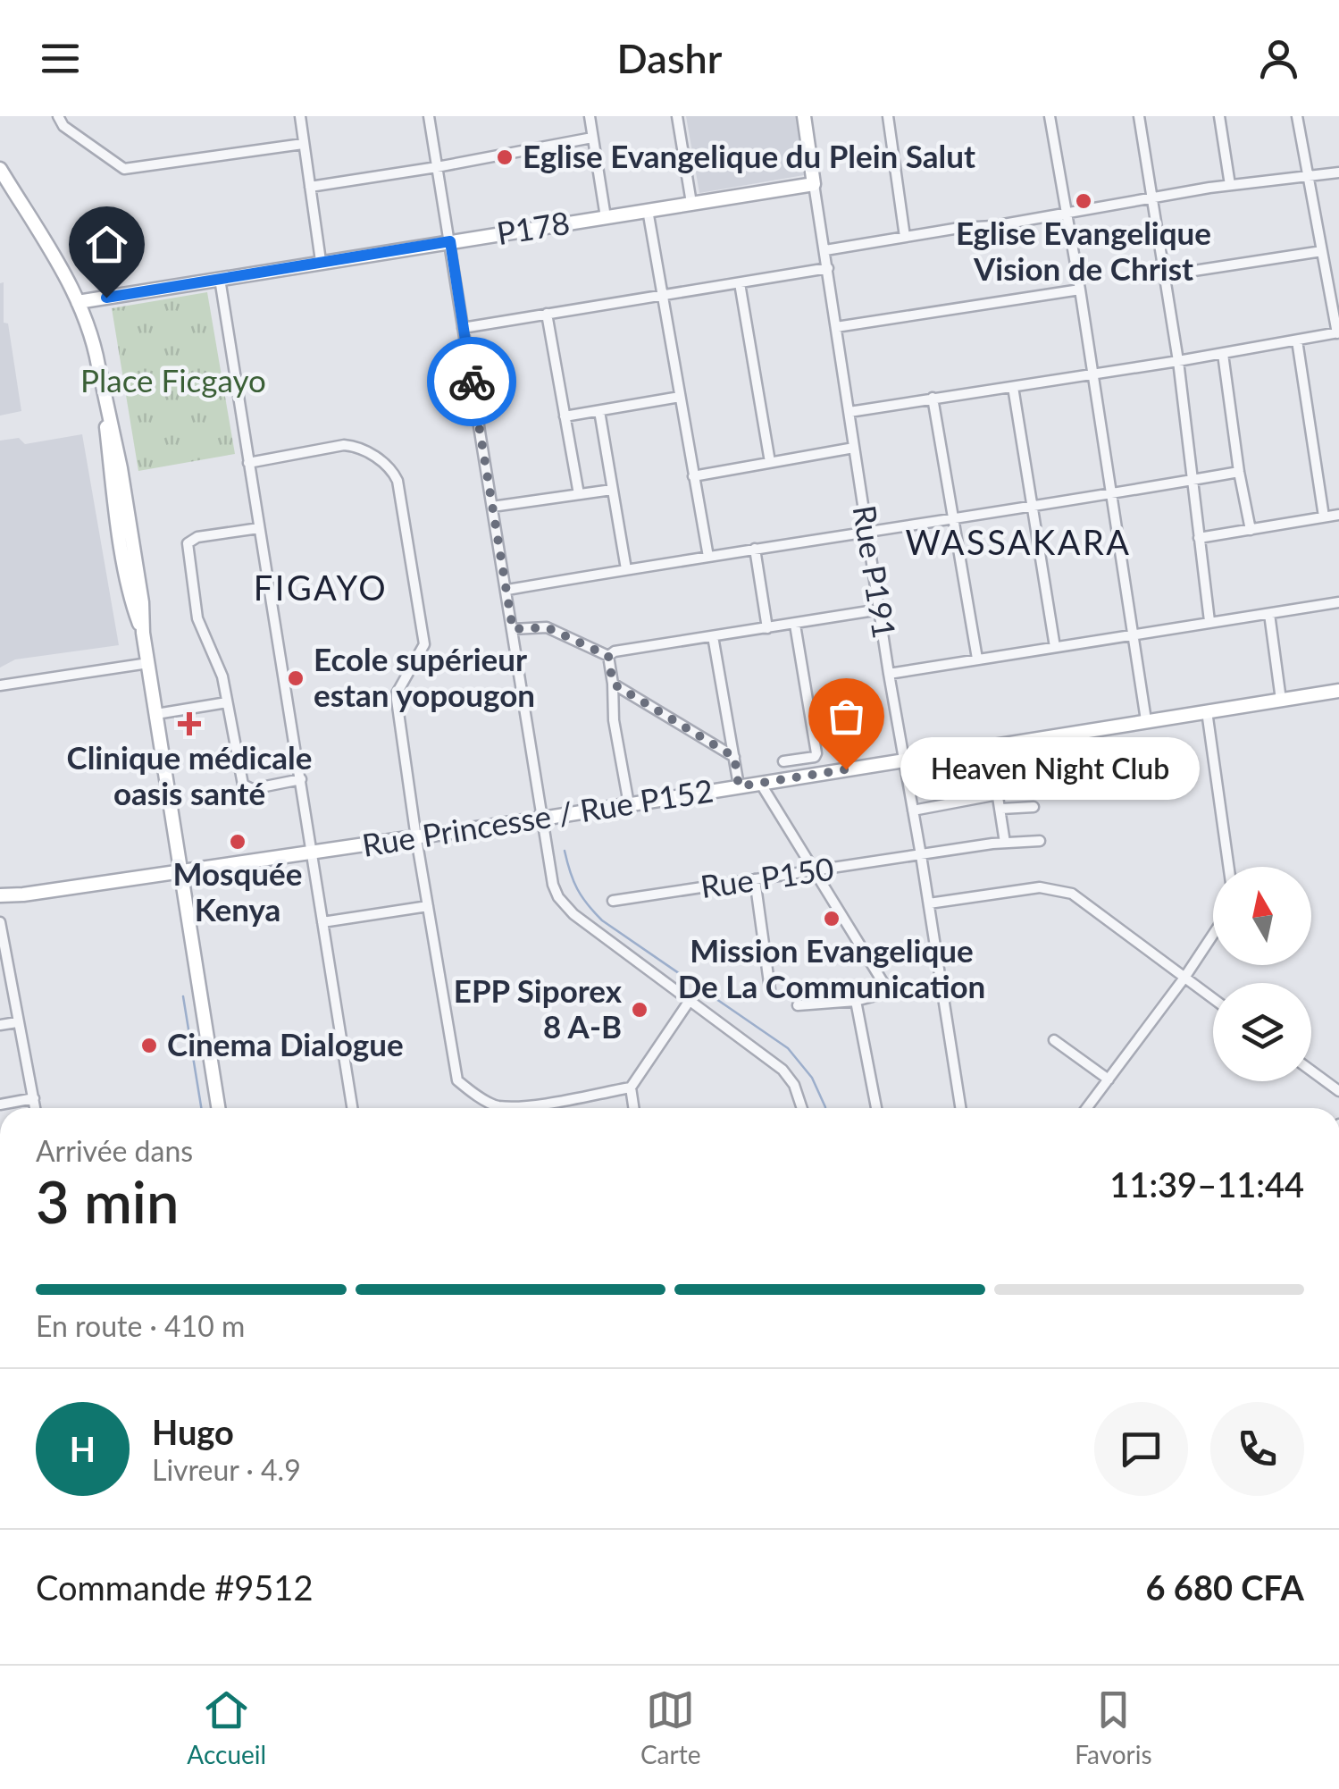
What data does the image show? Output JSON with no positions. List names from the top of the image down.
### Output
{
  "streets": {
    "street": [
      "P178",
      "Rue P191",
      "Rue Princesse / Rue P152",
      "Rue P150"
    ]
  },
  "crossings": [
    ["P178", "Rue P191"],
    ["Rue P191", "Rue Princesse / Rue P152"],
    ["Rue P191", "Rue P150"]
  ],
  "districts": ["WASSAKARA", "FIGAYO"],
  "parks": ["Place Ficgayo"],
  "places": {
    "other": [
      "Eglise Evangelique du Plein Salut",
      "Eglise Evangelique Vision de Christ",
      "Ecole supérieur estan yopougon",
      "Heaven Night Club",
      "Mosquée Kenya",
      "Mission Evangelique De La Communication",
      "EPP Siporex 8 A-B",
      "Cinema Dialogue"
    ],
    "health": ["Clinique médicale oasis santé"]
  },
  "north": "top",
  "page": {
    "header": "Dashr",
    "bubble": "Heaven Night Club",
    "heading": ["3 min", "Arrivée dans", "11:39–11:44"],
    "panel": [
      "Hugo",
      "Livreur · 4.9",
      "Commande #9512",
      "6 680 CFA"
    ],
    "bar": "En route · 410 m",
    "round": "H",
    "tabs": ["Accueil", "Carte", "Favoris"]
  }
}
